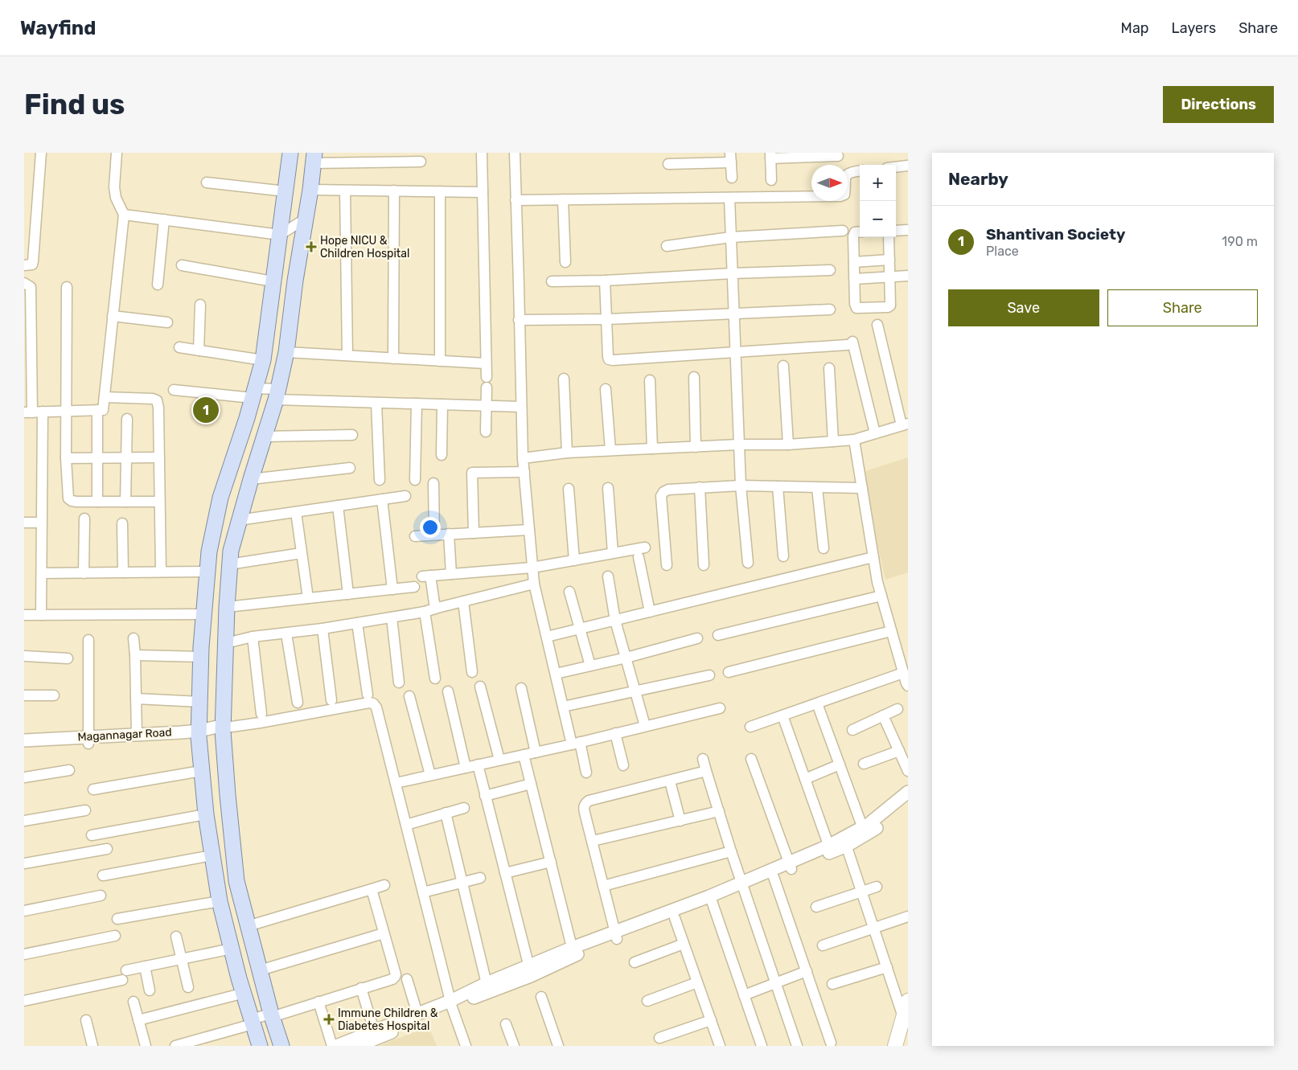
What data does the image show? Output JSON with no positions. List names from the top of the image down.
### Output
{
  "streets": {
    "street": ["Magannagar Road"]
  },
  "places": {
    "health": ["Hope NICU & Children Hospital", "Immune Children & Diabetes Hospital"]
  },
  "north": "right",
  "page": {
    "header": "Wayfind",
    "nav": ["Map", "Layers", "Share"],
    "buttons": [
      "Directions",
      ["Save", "Share"]
    ],
    "title": "Find us",
    "heading": "Nearby",
    "map_buttons": ["+", "−"],
    "list": [
      {
        "mark": "1",
        "name": "Shantivan Society",
        "note": "Place",
        "value": "190 m"
      }
    ],
    "pins": "1"
  }
}
